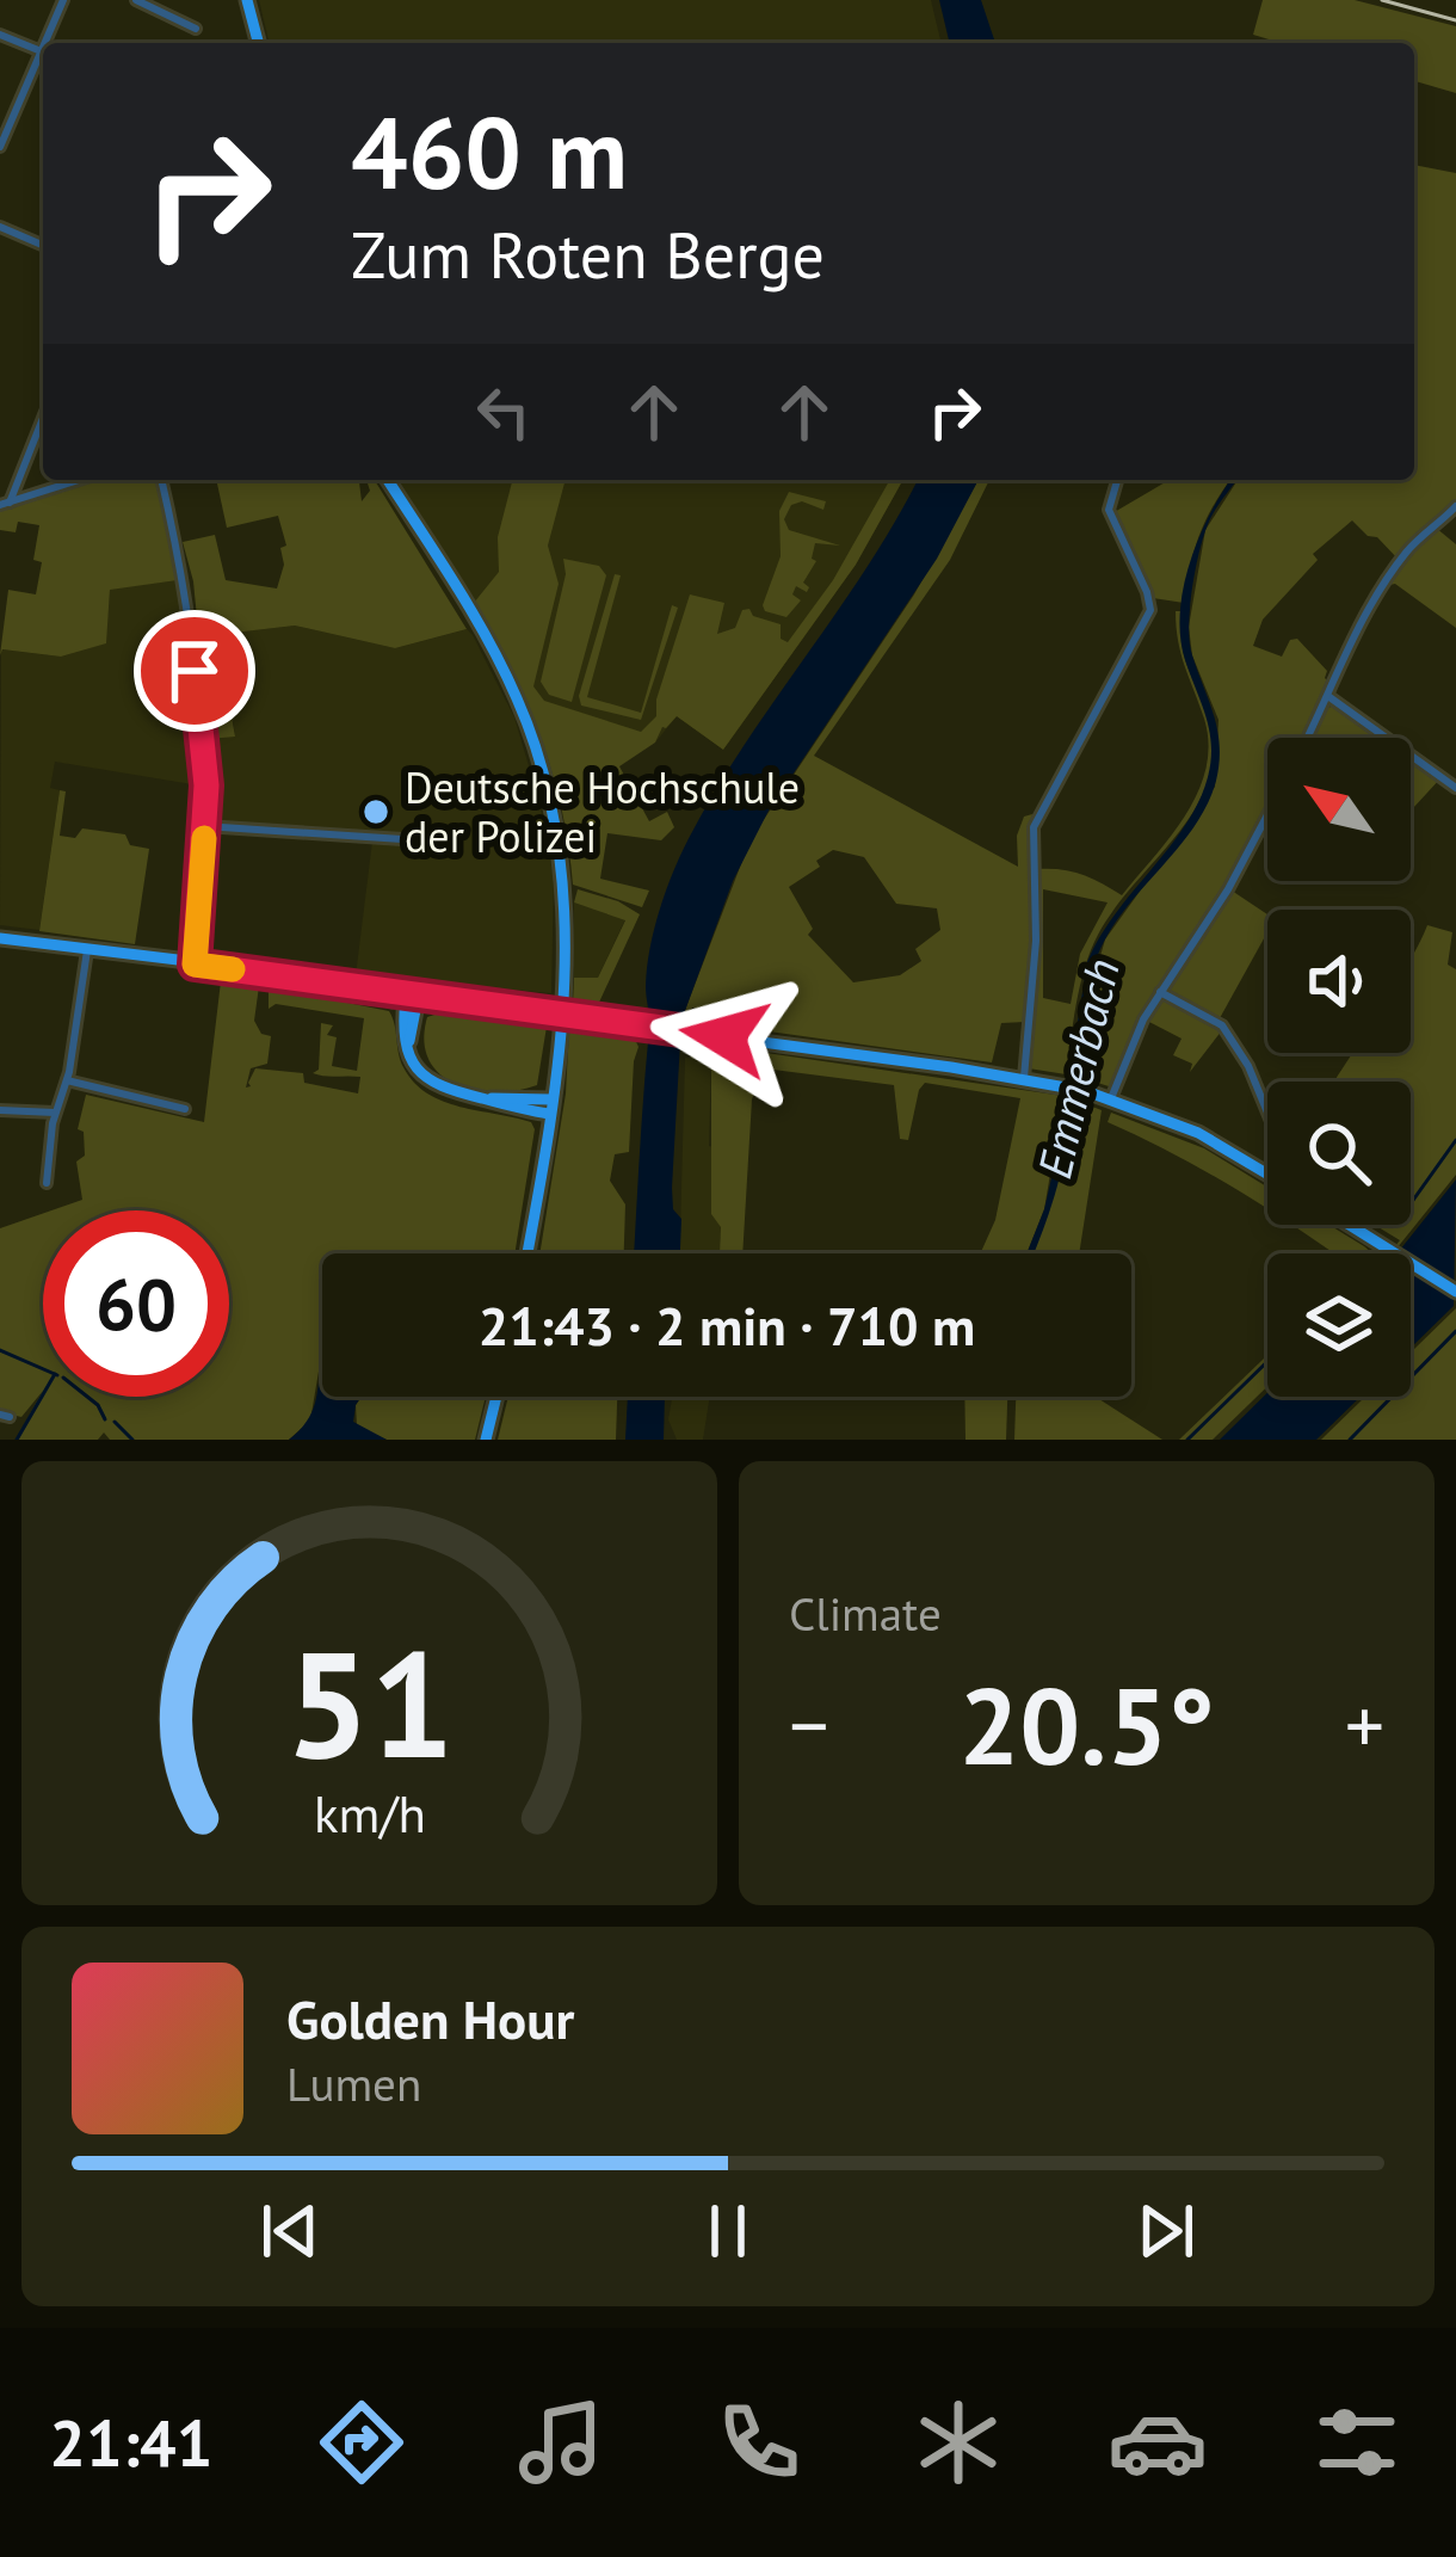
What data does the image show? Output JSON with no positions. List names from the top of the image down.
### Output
{
  "water": ["Emmerbach"],
  "places": ["Deutsche Hochschule der Polizei"],
  "north": "top left",
  "page": {
    "turn": ["460 m", "Zum Roten Berge"],
    "limit": "60",
    "trip": "21:43 · 2 min · 710 m",
    "tile": "Climate",
    "heat": ["−", "20.5°", "+"],
    "song": ["Golden Hour", "Lumen"],
    "tabs": "21:41",
    "gauge": ["51", "km/h"]
  }
}
